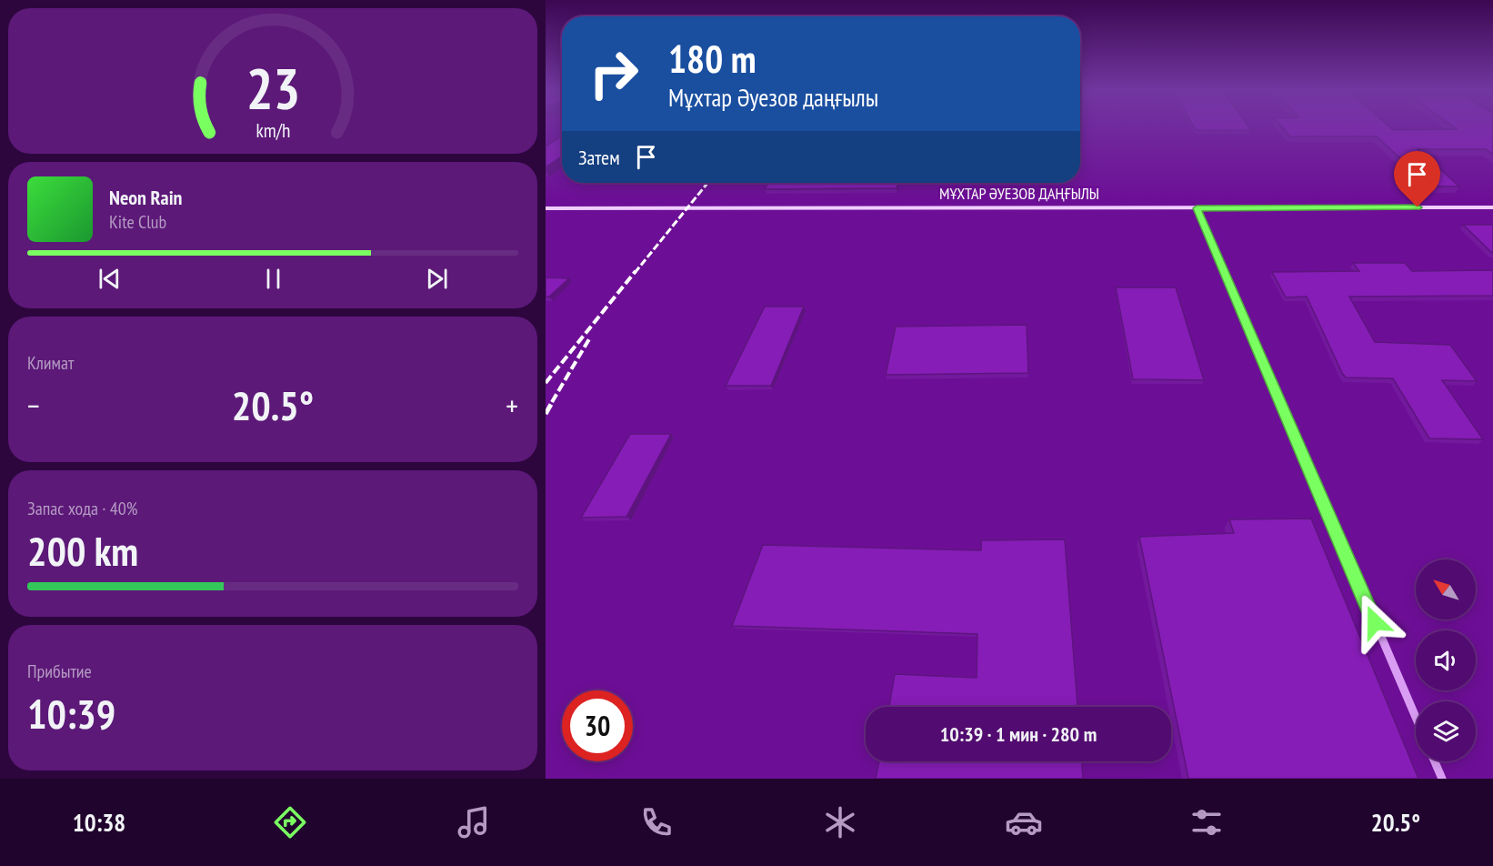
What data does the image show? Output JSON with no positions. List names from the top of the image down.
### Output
{
  "streets": {
    "main road": ["МҰХТАР ӘУЕЗОВ ДАҢҒЫЛЫ"]
  },
  "north": "top left",
  "page": {
    "turn": ["180 m", "Мұхтар Әуезов даңғылы"],
    "then": "Затем",
    "song": ["Neon Rain", "Kite Club"],
    "tile": [
      "Климат",
      ["Запас хода · 40%", "200 km"],
      ["Прибытие", "10:39"]
    ],
    "heat": ["−", "20.5°", "+"],
    "limit": "30",
    "trip": "10:39 · 1 мин · 280 m",
    "tabs": ["10:38", "20.5°"],
    "gauge": ["23", "km/h"]
  }
}
